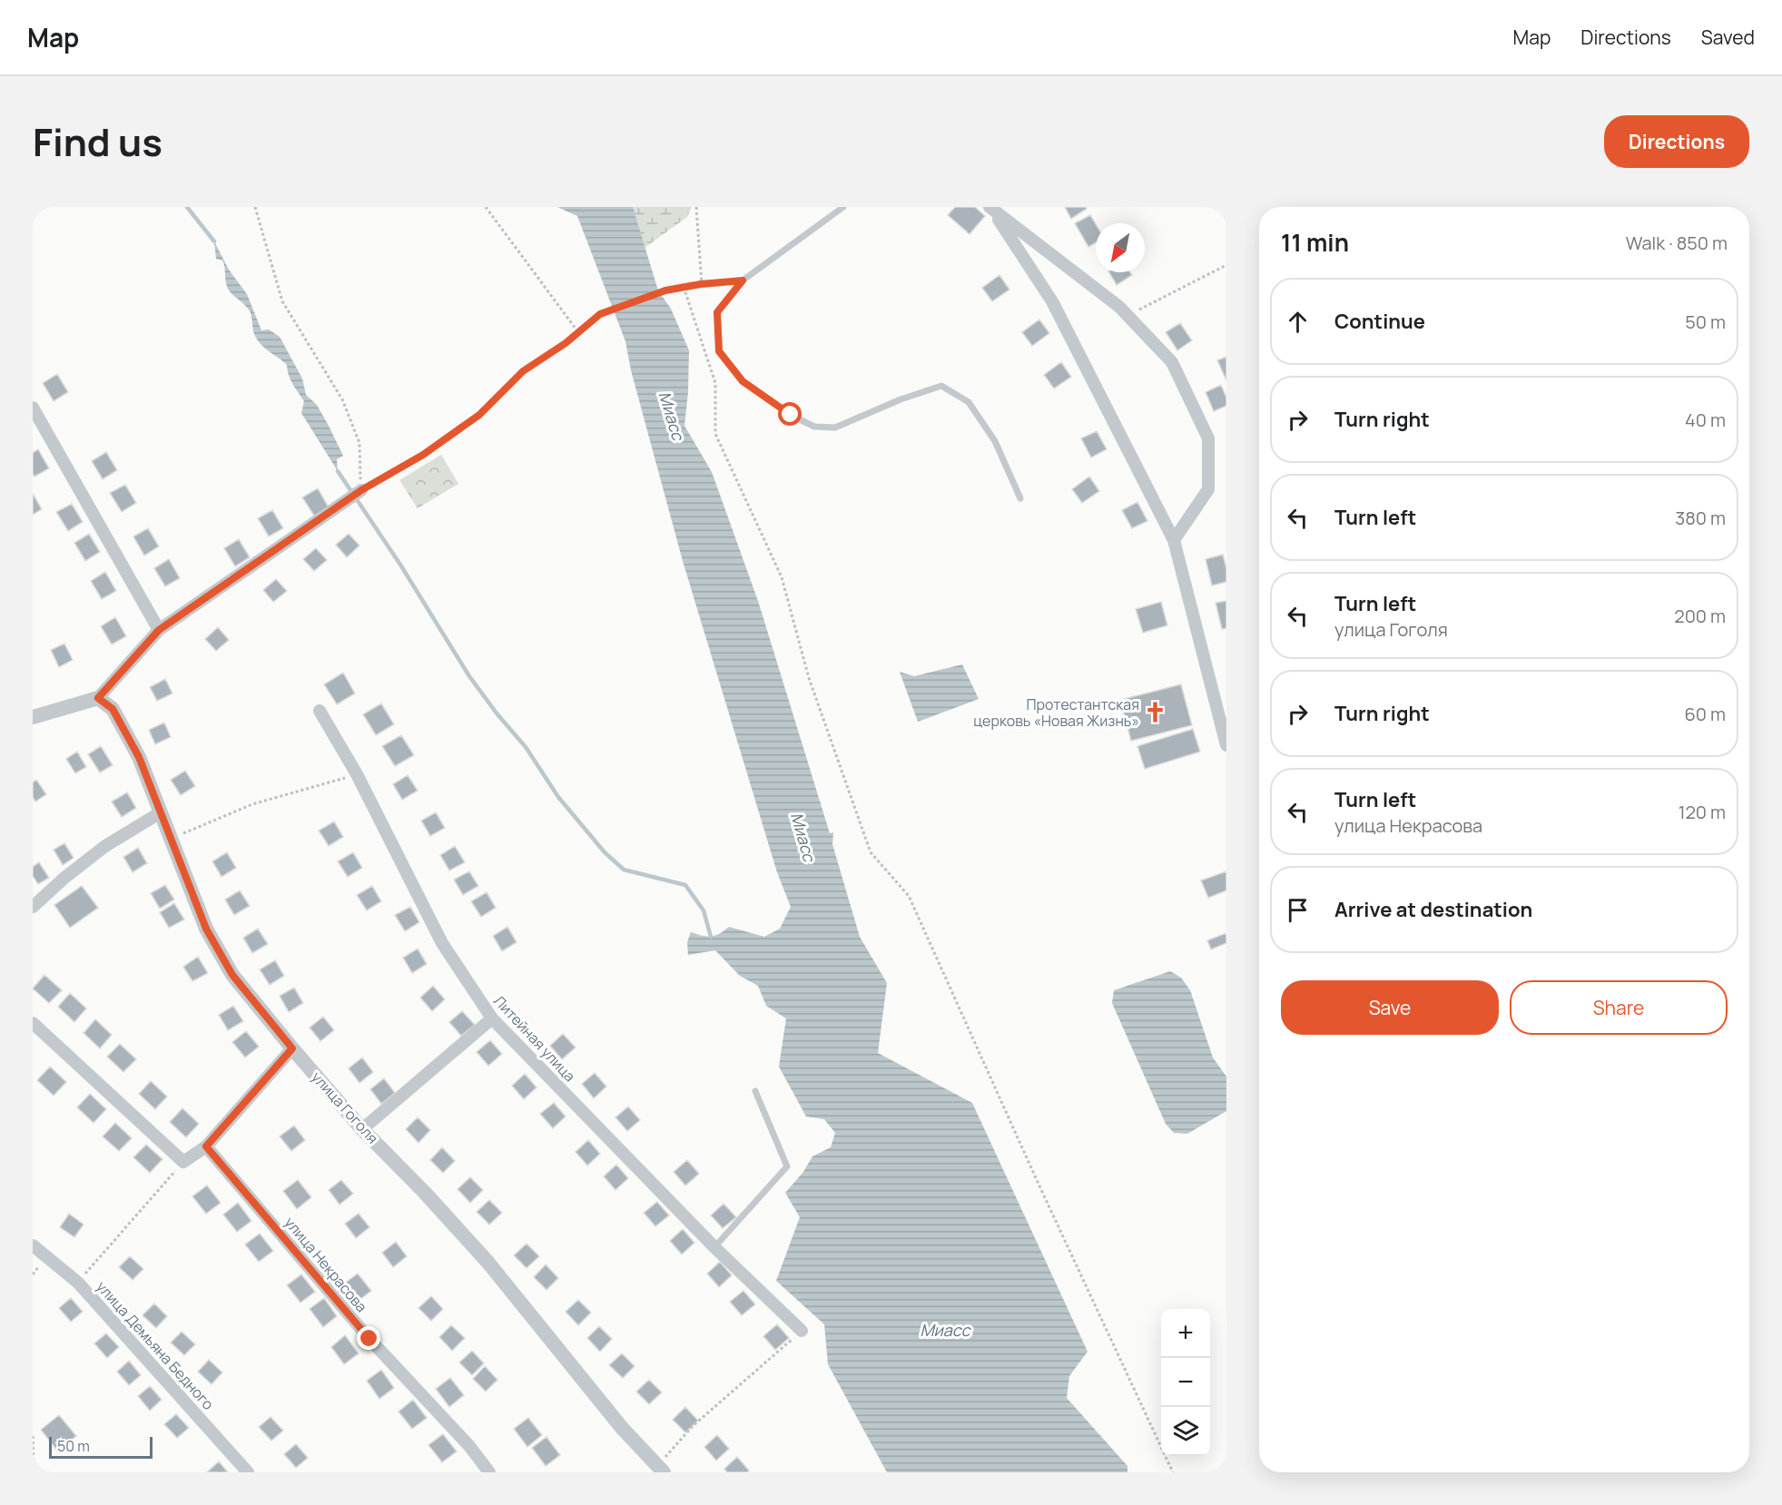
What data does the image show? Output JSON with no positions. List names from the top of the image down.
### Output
{
  "streets": {
    "street": [
      "Литейная улица",
      "улица Гоголя",
      "улица Некрасова",
      "улица Демьяна Бедного"
    ]
  },
  "water": ["Миасс"],
  "places": {
    "church": ["Протестантская церковь «Новая Жизнь»"]
  },
  "scale_bar": "50 m",
  "north": "bottom left",
  "page": {
    "header": "Map",
    "nav": ["Map", "Directions", "Saved"],
    "title": "Find us",
    "buttons": [
      "Directions",
      ["Save", "Share"]
    ],
    "heading": ["11 min", "Walk · 850 m"],
    "list": [
      ["Continue", "50 m"],
      ["Turn right", "40 m"],
      ["Turn left", "380 m"],
      ["Turn left", "улица Гоголя", "200 m"],
      ["Turn right", "60 m"],
      ["Turn left", "улица Некрасова", "120 m"],
      "Arrive at destination"
    ],
    "map_buttons": ["+", "−"],
    "scale": "50 m"
  }
}
